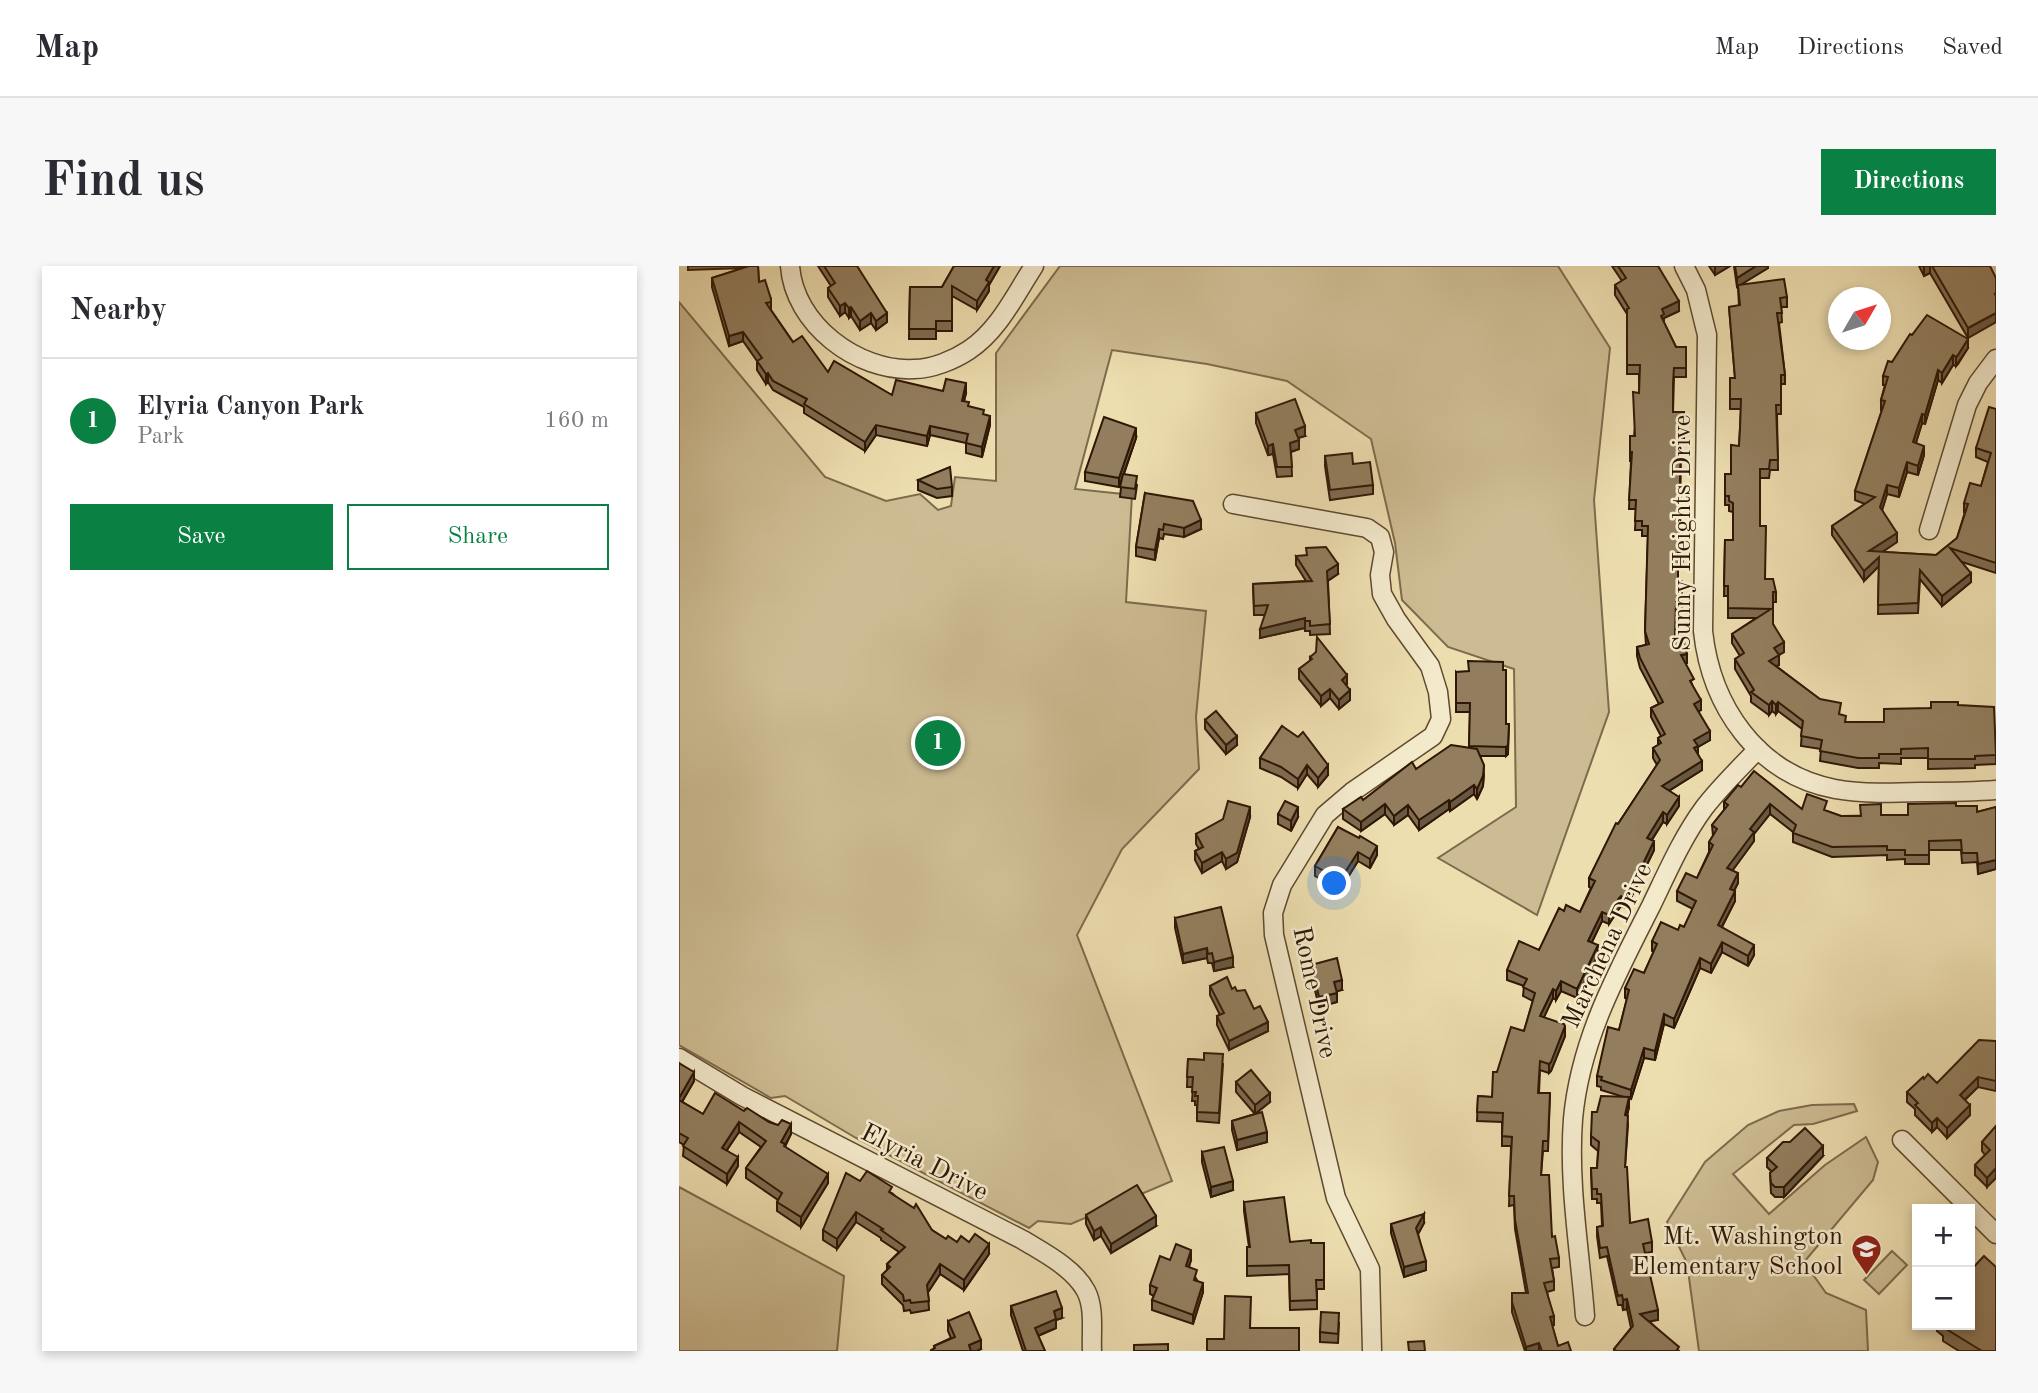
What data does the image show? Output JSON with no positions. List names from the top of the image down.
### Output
{
  "streets": {
    "street": [
      "Sunny Heights Drive",
      "Marchena Drive",
      "Rome Drive",
      "Elyria Drive"
    ]
  },
  "crossings": [
    ["Sunny Heights Drive", "Marchena Drive"]
  ],
  "places": {
    "school or university": ["Mt. Washington Elementary School"]
  },
  "north": "top right",
  "page": {
    "header": "Map",
    "nav": ["Map", "Directions", "Saved"],
    "buttons": [
      "Directions",
      ["Save", "Share"]
    ],
    "title": "Find us",
    "heading": "Nearby",
    "list": [
      {
        "mark": "1",
        "name": "Elyria Canyon Park",
        "note": "Park",
        "value": "160 m"
      }
    ],
    "pins": "1",
    "map_buttons": ["+", "−"]
  }
}
